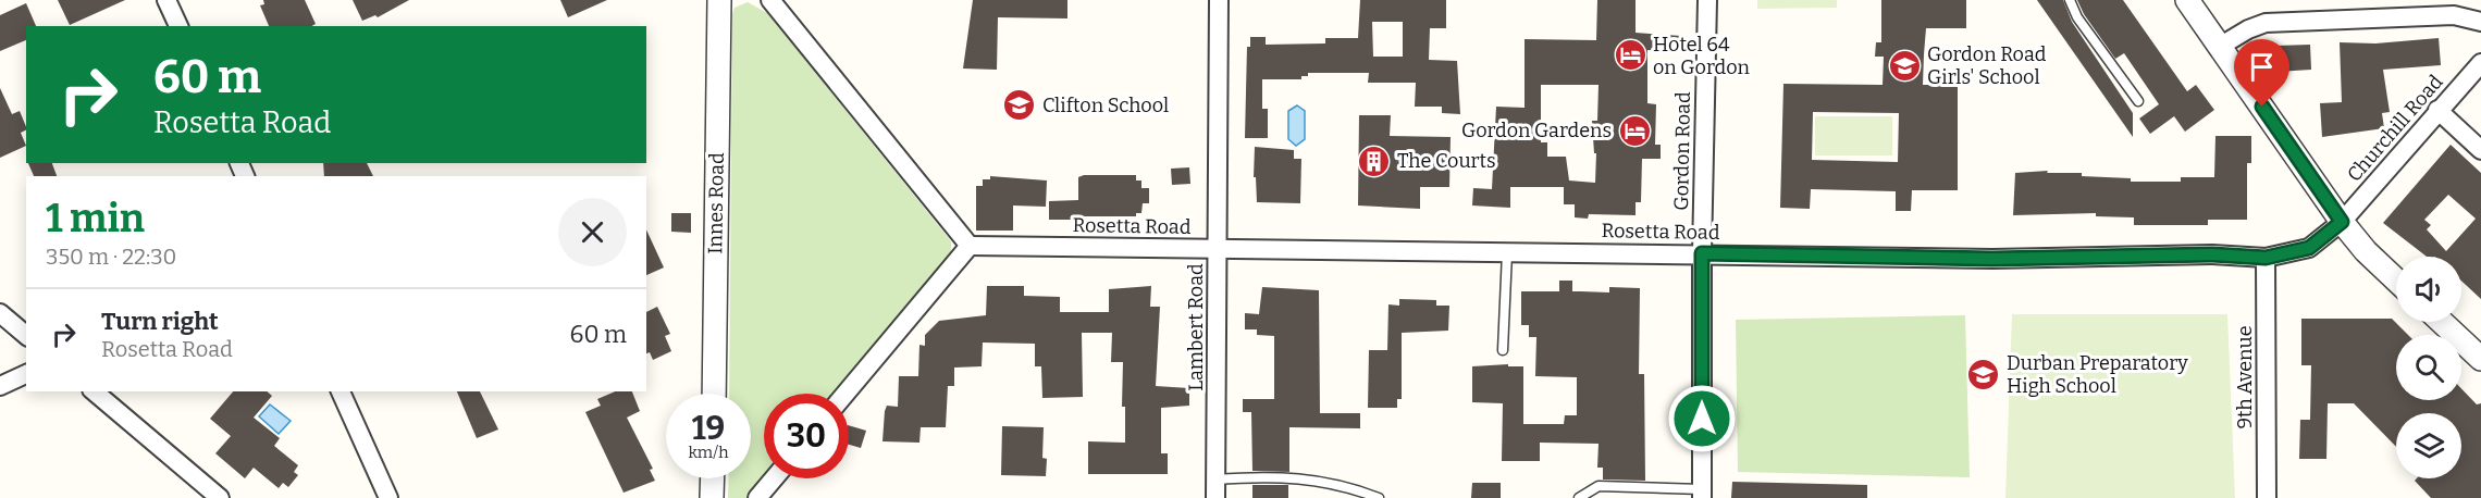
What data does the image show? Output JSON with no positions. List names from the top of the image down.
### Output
{
  "streets": {
    "street": [
      "Churchill Road",
      "Gordon Road",
      "Innes Road",
      "Rosetta Road",
      "Lambert Road",
      "9th Avenue"
    ]
  },
  "crossings": [
    ["Churchill Road", "Rosetta Road"],
    ["Gordon Road", "Rosetta Road"],
    ["Rosetta Road", "Lambert Road"],
    ["Rosetta Road", "9th Avenue"]
  ],
  "places": {
    "hotel": ["Hotel 64 on Gordon", "Gordon Gardens"],
    "school or university": ["Gordon Road Girls' School", "Clifton School", "Durban Preparatory High School"],
    "building": ["The Courts"]
  },
  "page": {
    "turn": ["60 m", "Rosetta Road"],
    "heading": ["1 min", "350 m · 22:30"],
    "list": [
      {
        "name": "Turn right",
        "note": "Rosetta Road",
        "value": "60 m"
      }
    ],
    "speed": "19 km/h",
    "limit": "30"
  }
}
